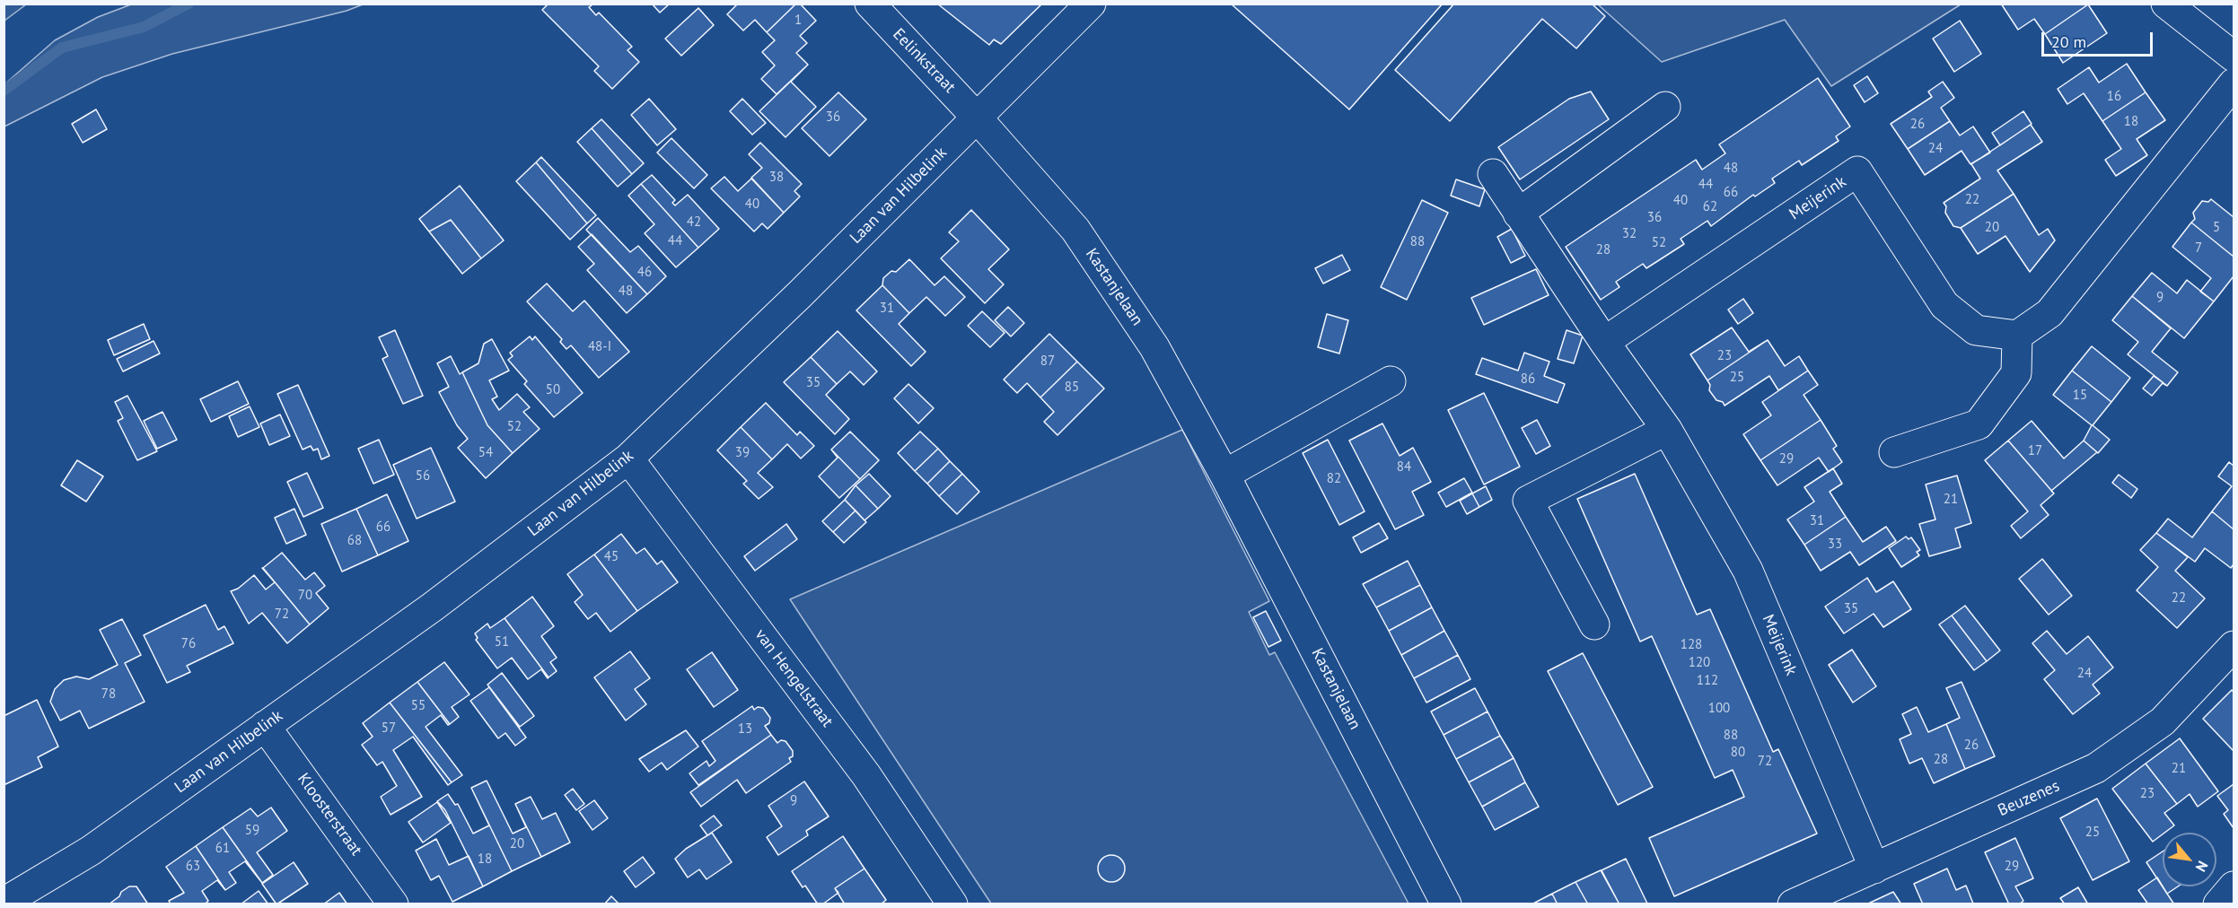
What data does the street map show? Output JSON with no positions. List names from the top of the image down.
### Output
{
  "streets": {
    "street": [
      "Eelinkstraat",
      "Laan van Hilbelink",
      "Meijerink",
      "Kastanjelaan",
      "van Hengelstraat",
      "Beuzenes",
      "Kloosterstraat"
    ]
  },
  "crossings": [
    ["Eelinkstraat", "Laan van Hilbelink"],
    ["Eelinkstraat", "Kastanjelaan"],
    ["Laan van Hilbelink", "Kastanjelaan"],
    ["Laan van Hilbelink", "van Hengelstraat"],
    ["Laan van Hilbelink", "Kloosterstraat"],
    ["Meijerink", "Beuzenes"]
  ],
  "house_numbers": [
    "1",
    "16",
    "36",
    "18",
    "26",
    "24",
    "48",
    "38",
    "44",
    "66",
    "22",
    "40",
    "40",
    "62",
    "36",
    "42",
    "20",
    "5",
    "32",
    "44",
    "88",
    "52",
    "7",
    "28",
    "46",
    "48",
    "9",
    "31",
    "48-I",
    "23",
    "87",
    "25",
    "86",
    "35",
    "85",
    "50",
    "15",
    "52",
    "17",
    "54",
    "39",
    "29",
    "84",
    "56",
    "82",
    "21",
    "31",
    "66",
    "68",
    "33",
    "45",
    "70",
    "22",
    "35",
    "72",
    "51",
    "76",
    "128",
    "120",
    "24",
    "112",
    "78",
    "55",
    "100",
    "57",
    "13",
    "88",
    "26",
    "80",
    "28",
    "72",
    "21",
    "23",
    "9",
    "59",
    "25",
    "20",
    "61",
    "18",
    "63",
    "29"
  ],
  "scale_bar": "20 m",
  "north": "bottom right"
}
